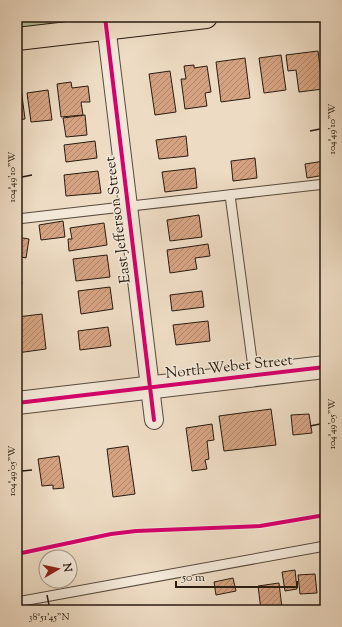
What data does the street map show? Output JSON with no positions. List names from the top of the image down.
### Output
{
  "streets": {
    "street": ["East Jefferson Street", "North Weber Street"]
  },
  "crossings": [
    ["East Jefferson Street", "North Weber Street"]
  ],
  "scale_bar": "50 m",
  "north": "right",
  "coordinates": ["104°49'10\"W", "104°49'05\"W", "38°51'45\"N"]
}
